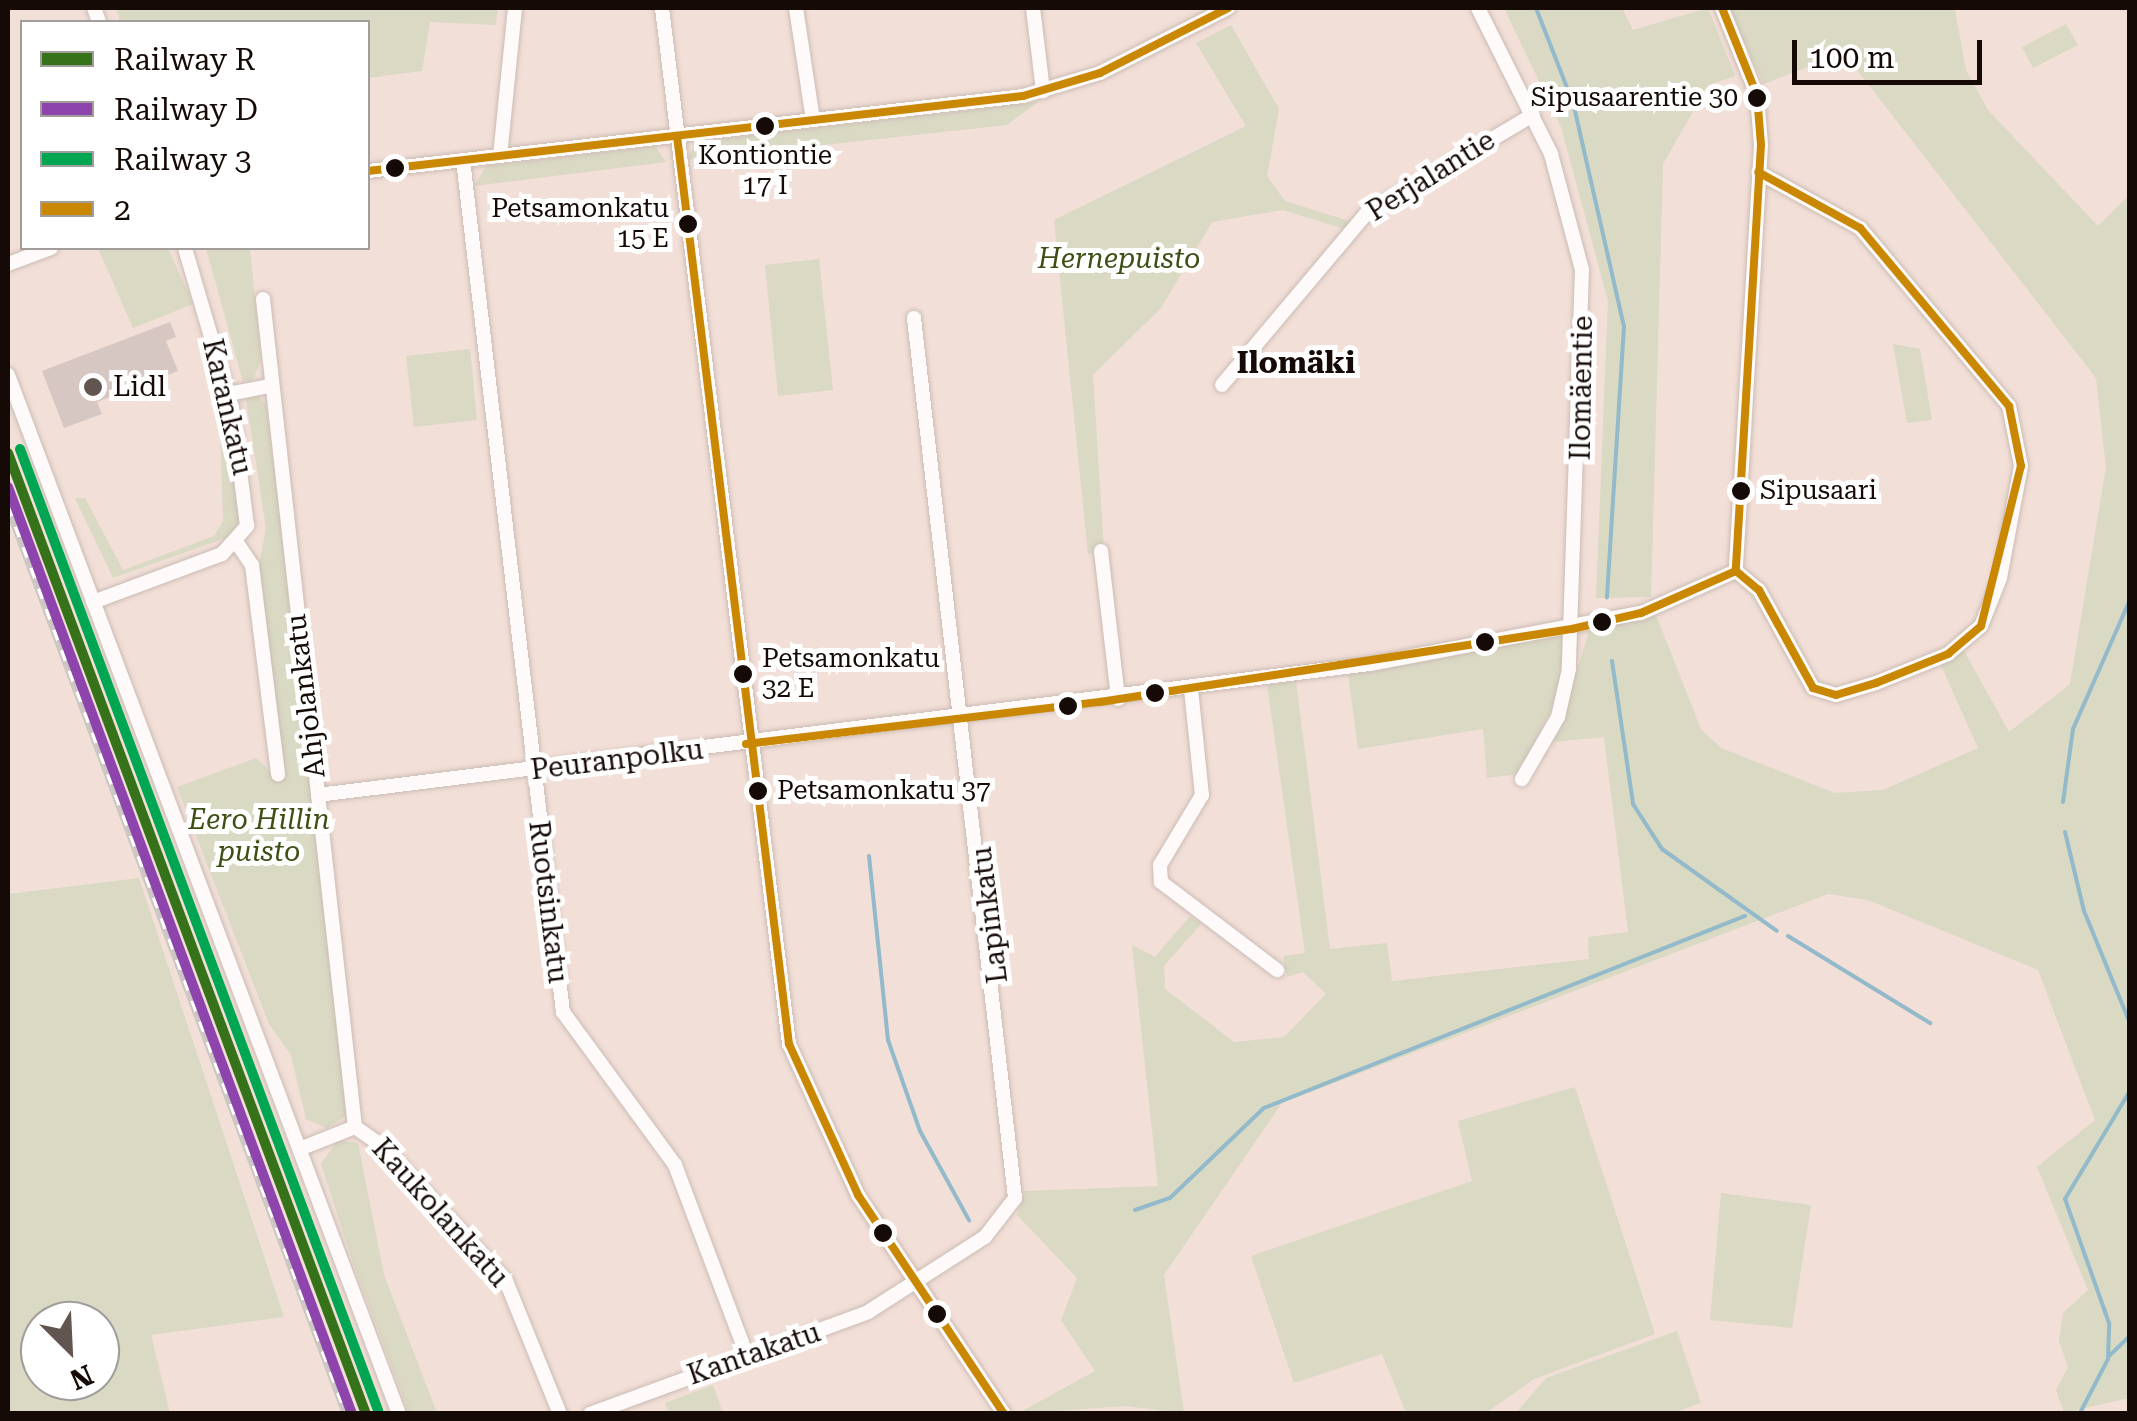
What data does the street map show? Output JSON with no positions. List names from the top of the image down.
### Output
{
  "streets": {
    "street": [
      "Perjalantie",
      "Ilomäentie",
      "Karankatu",
      "Ahjolankatu",
      "Peuranpolku",
      "Ruotsinkatu",
      "Lapinkatu",
      "Kaukolankatu",
      "Kantakatu"
    ]
  },
  "crossings": [
    ["Perjalantie", "Ilomäentie"],
    ["Ilomäentie", "Peuranpolku"],
    ["Ahjolankatu", "Peuranpolku"],
    ["Ahjolankatu", "Kaukolankatu"],
    ["Peuranpolku", "Ruotsinkatu"],
    ["Peuranpolku", "Lapinkatu"],
    ["Ruotsinkatu", "Kantakatu"],
    ["Lapinkatu", "Kantakatu"]
  ],
  "districts": ["Ilomäki"],
  "parks": ["Hernepuisto", "Eero Hillin puisto"],
  "places": [
    "Sipusaarentie 30",
    "Kontiontie 17 I",
    "Petsamonkatu 15 E",
    "Lidl",
    "Sipusaari",
    "Petsamonkatu 32 E",
    "Petsamonkatu 37"
  ],
  "lines": [
    "transit line 2",
    "rail line 3",
    "rail line R",
    "rail line D"
  ],
  "legend": [
    "Railway R",
    "Railway D",
    "Railway 3",
    "2"
  ],
  "scale_bar": "100 m",
  "north": "bottom right"
}
